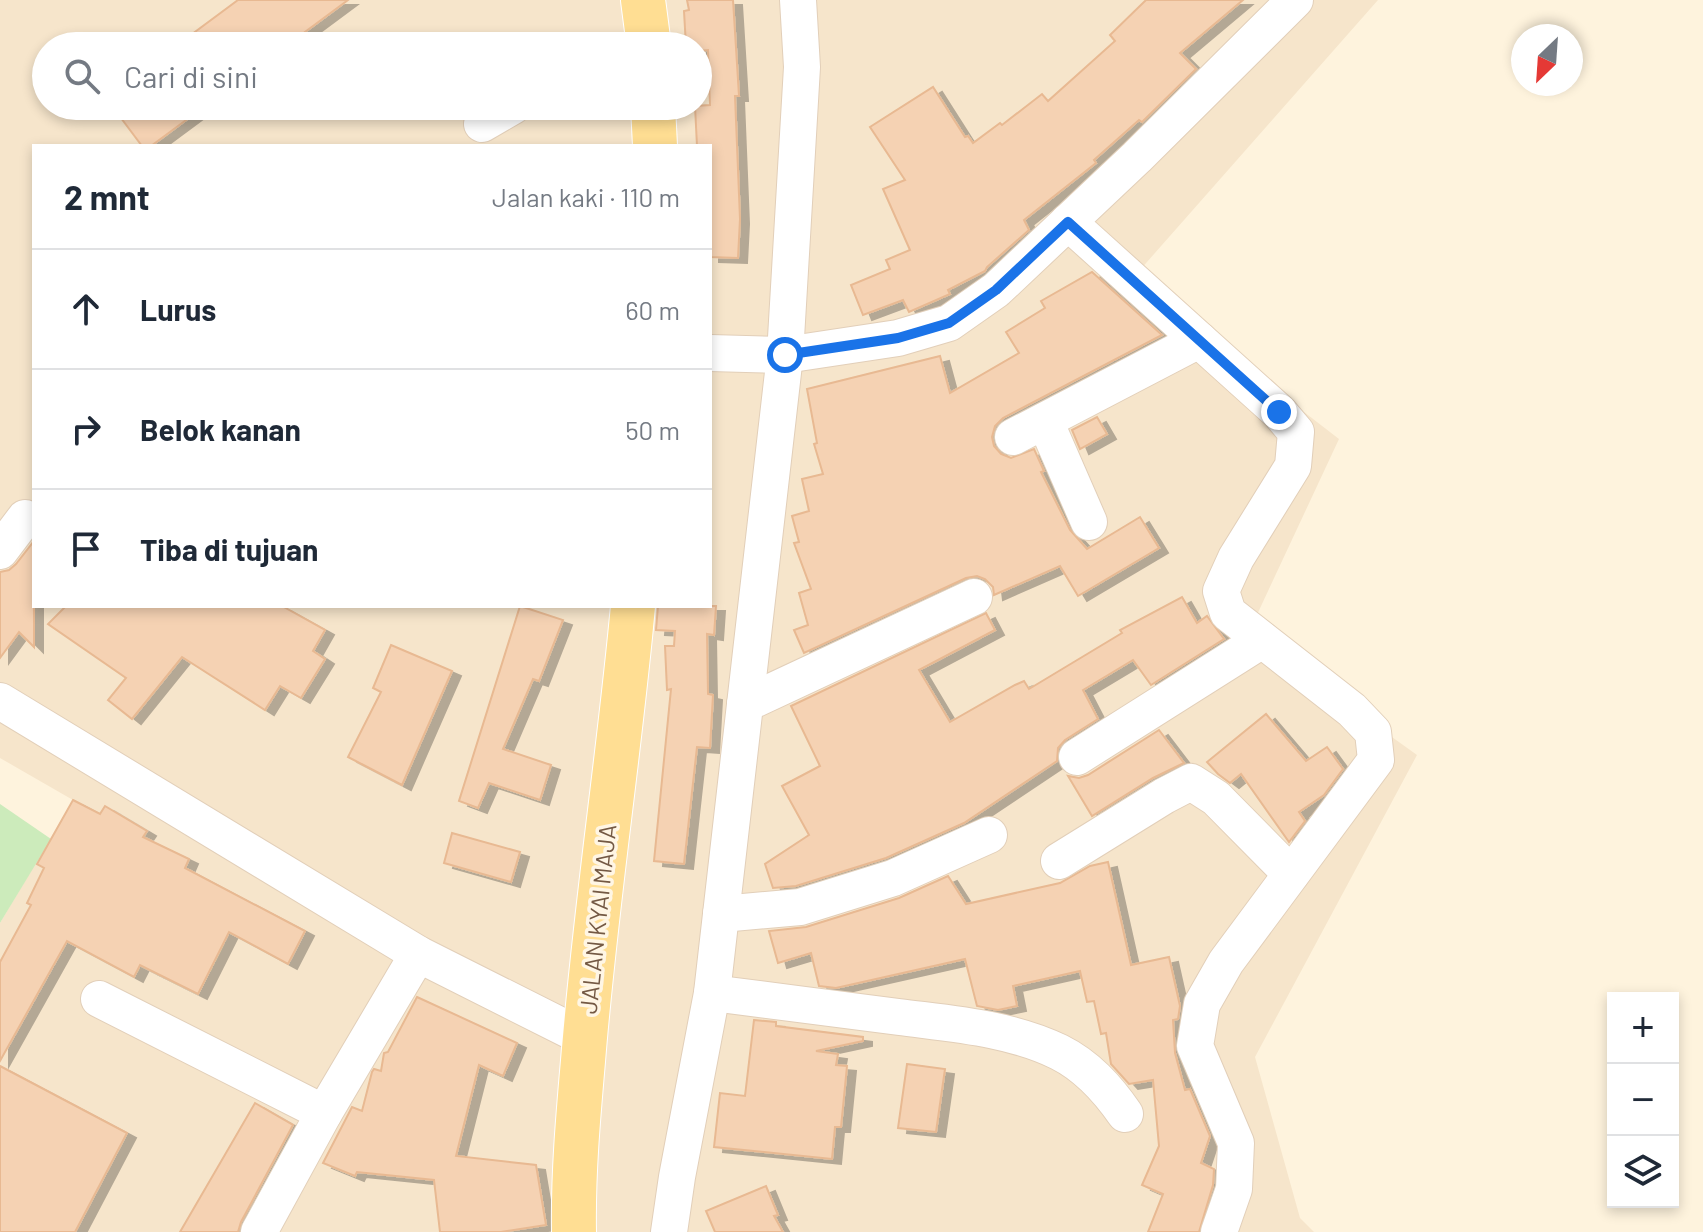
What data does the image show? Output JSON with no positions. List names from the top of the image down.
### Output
{
  "streets": {
    "main road": ["JALAN KYAI MAJA"]
  },
  "north": "bottom left",
  "page": {
    "search": "Cari di sini",
    "heading": ["2 mnt", "Jalan kaki · 110 m"],
    "list": [
      ["Lurus", "60 m"],
      ["Belok kanan", "50 m"],
      "Tiba di tujuan"
    ],
    "map_buttons": ["+", "−"]
  }
}
